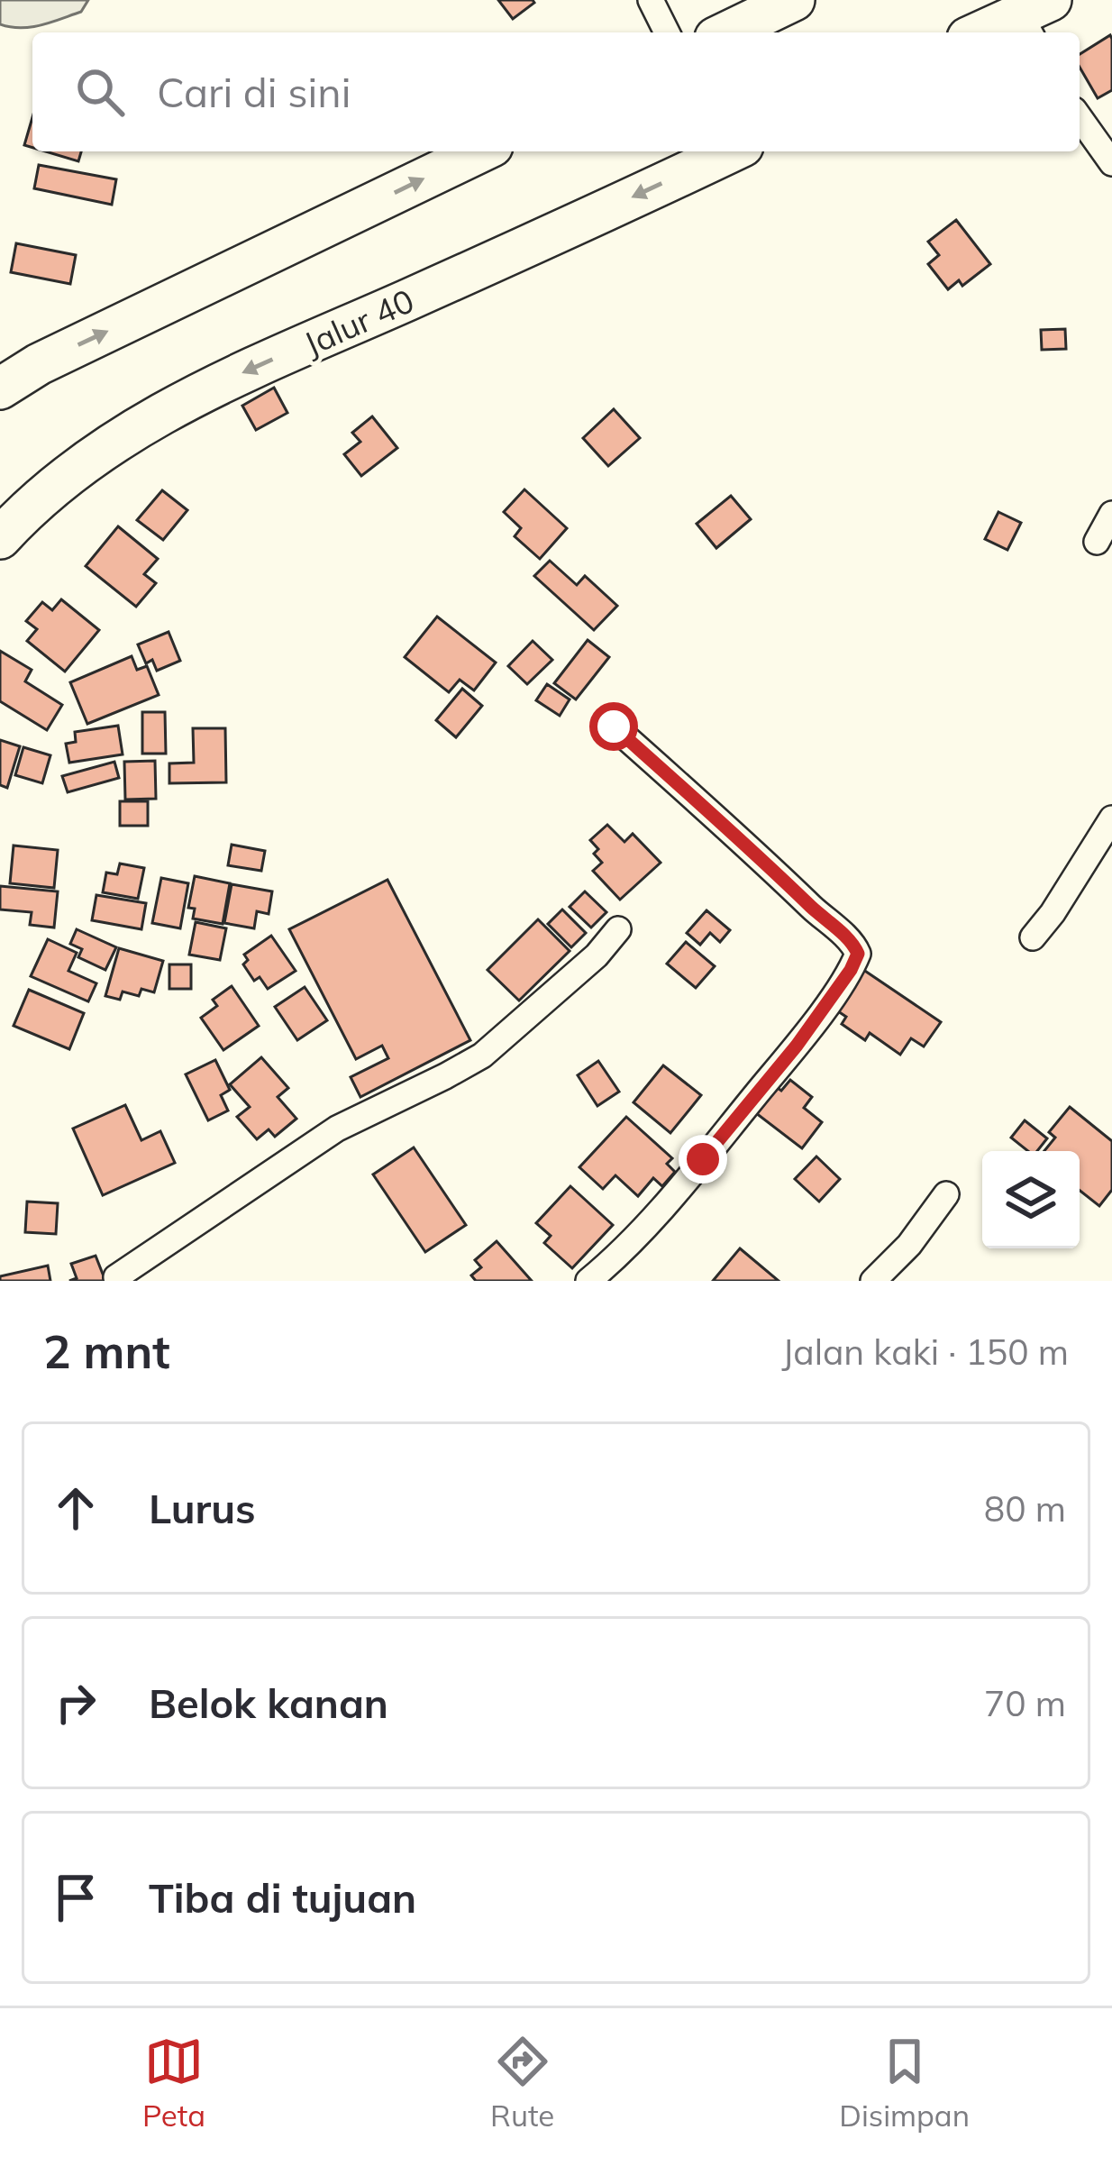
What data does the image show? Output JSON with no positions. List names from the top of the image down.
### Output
{
  "streets": {
    "highway": ["Jalur 40"]
  },
  "page": {
    "search": "Cari di sini",
    "heading": ["2 mnt", "Jalan kaki · 150 m"],
    "list": [
      ["Lurus", "80 m"],
      ["Belok kanan", "70 m"],
      "Tiba di tujuan"
    ],
    "nav": ["Peta", "Rute", "Disimpan"]
  }
}
